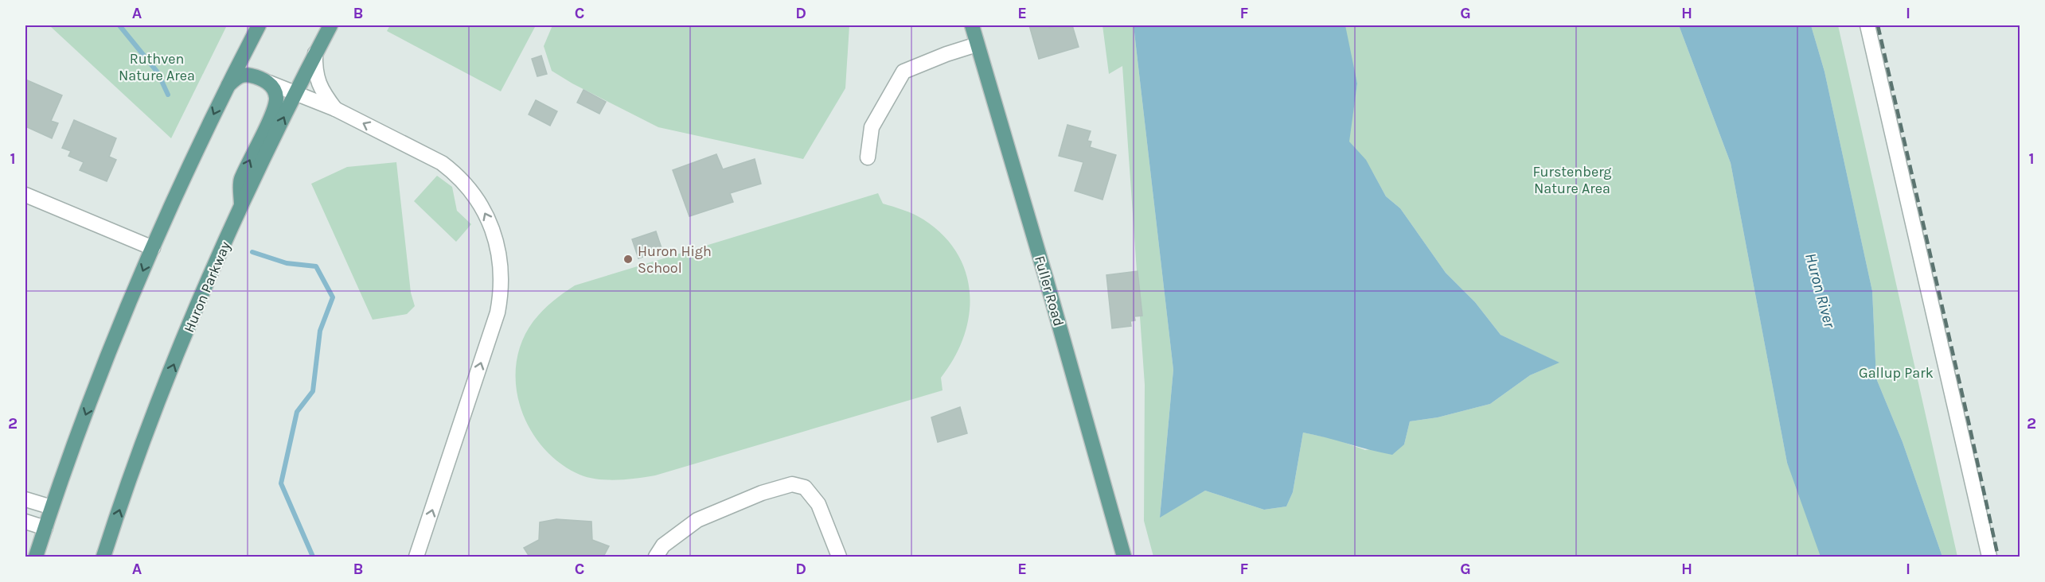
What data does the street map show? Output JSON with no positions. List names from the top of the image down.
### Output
{
  "streets": {
    "main road": ["Huron Parkway", "Fuller Road"]
  },
  "water": ["Huron River"],
  "parks": ["Ruthven Nature Area", "Furstenberg Nature Area", "Gallup Park"],
  "places": ["Huron High School"],
  "grid": {
    "columns": [
      "A",
      "B",
      "C",
      "D",
      "E",
      "F",
      "G",
      "H",
      "I"
    ],
    "rows": ["1", "2"]
  }
}
